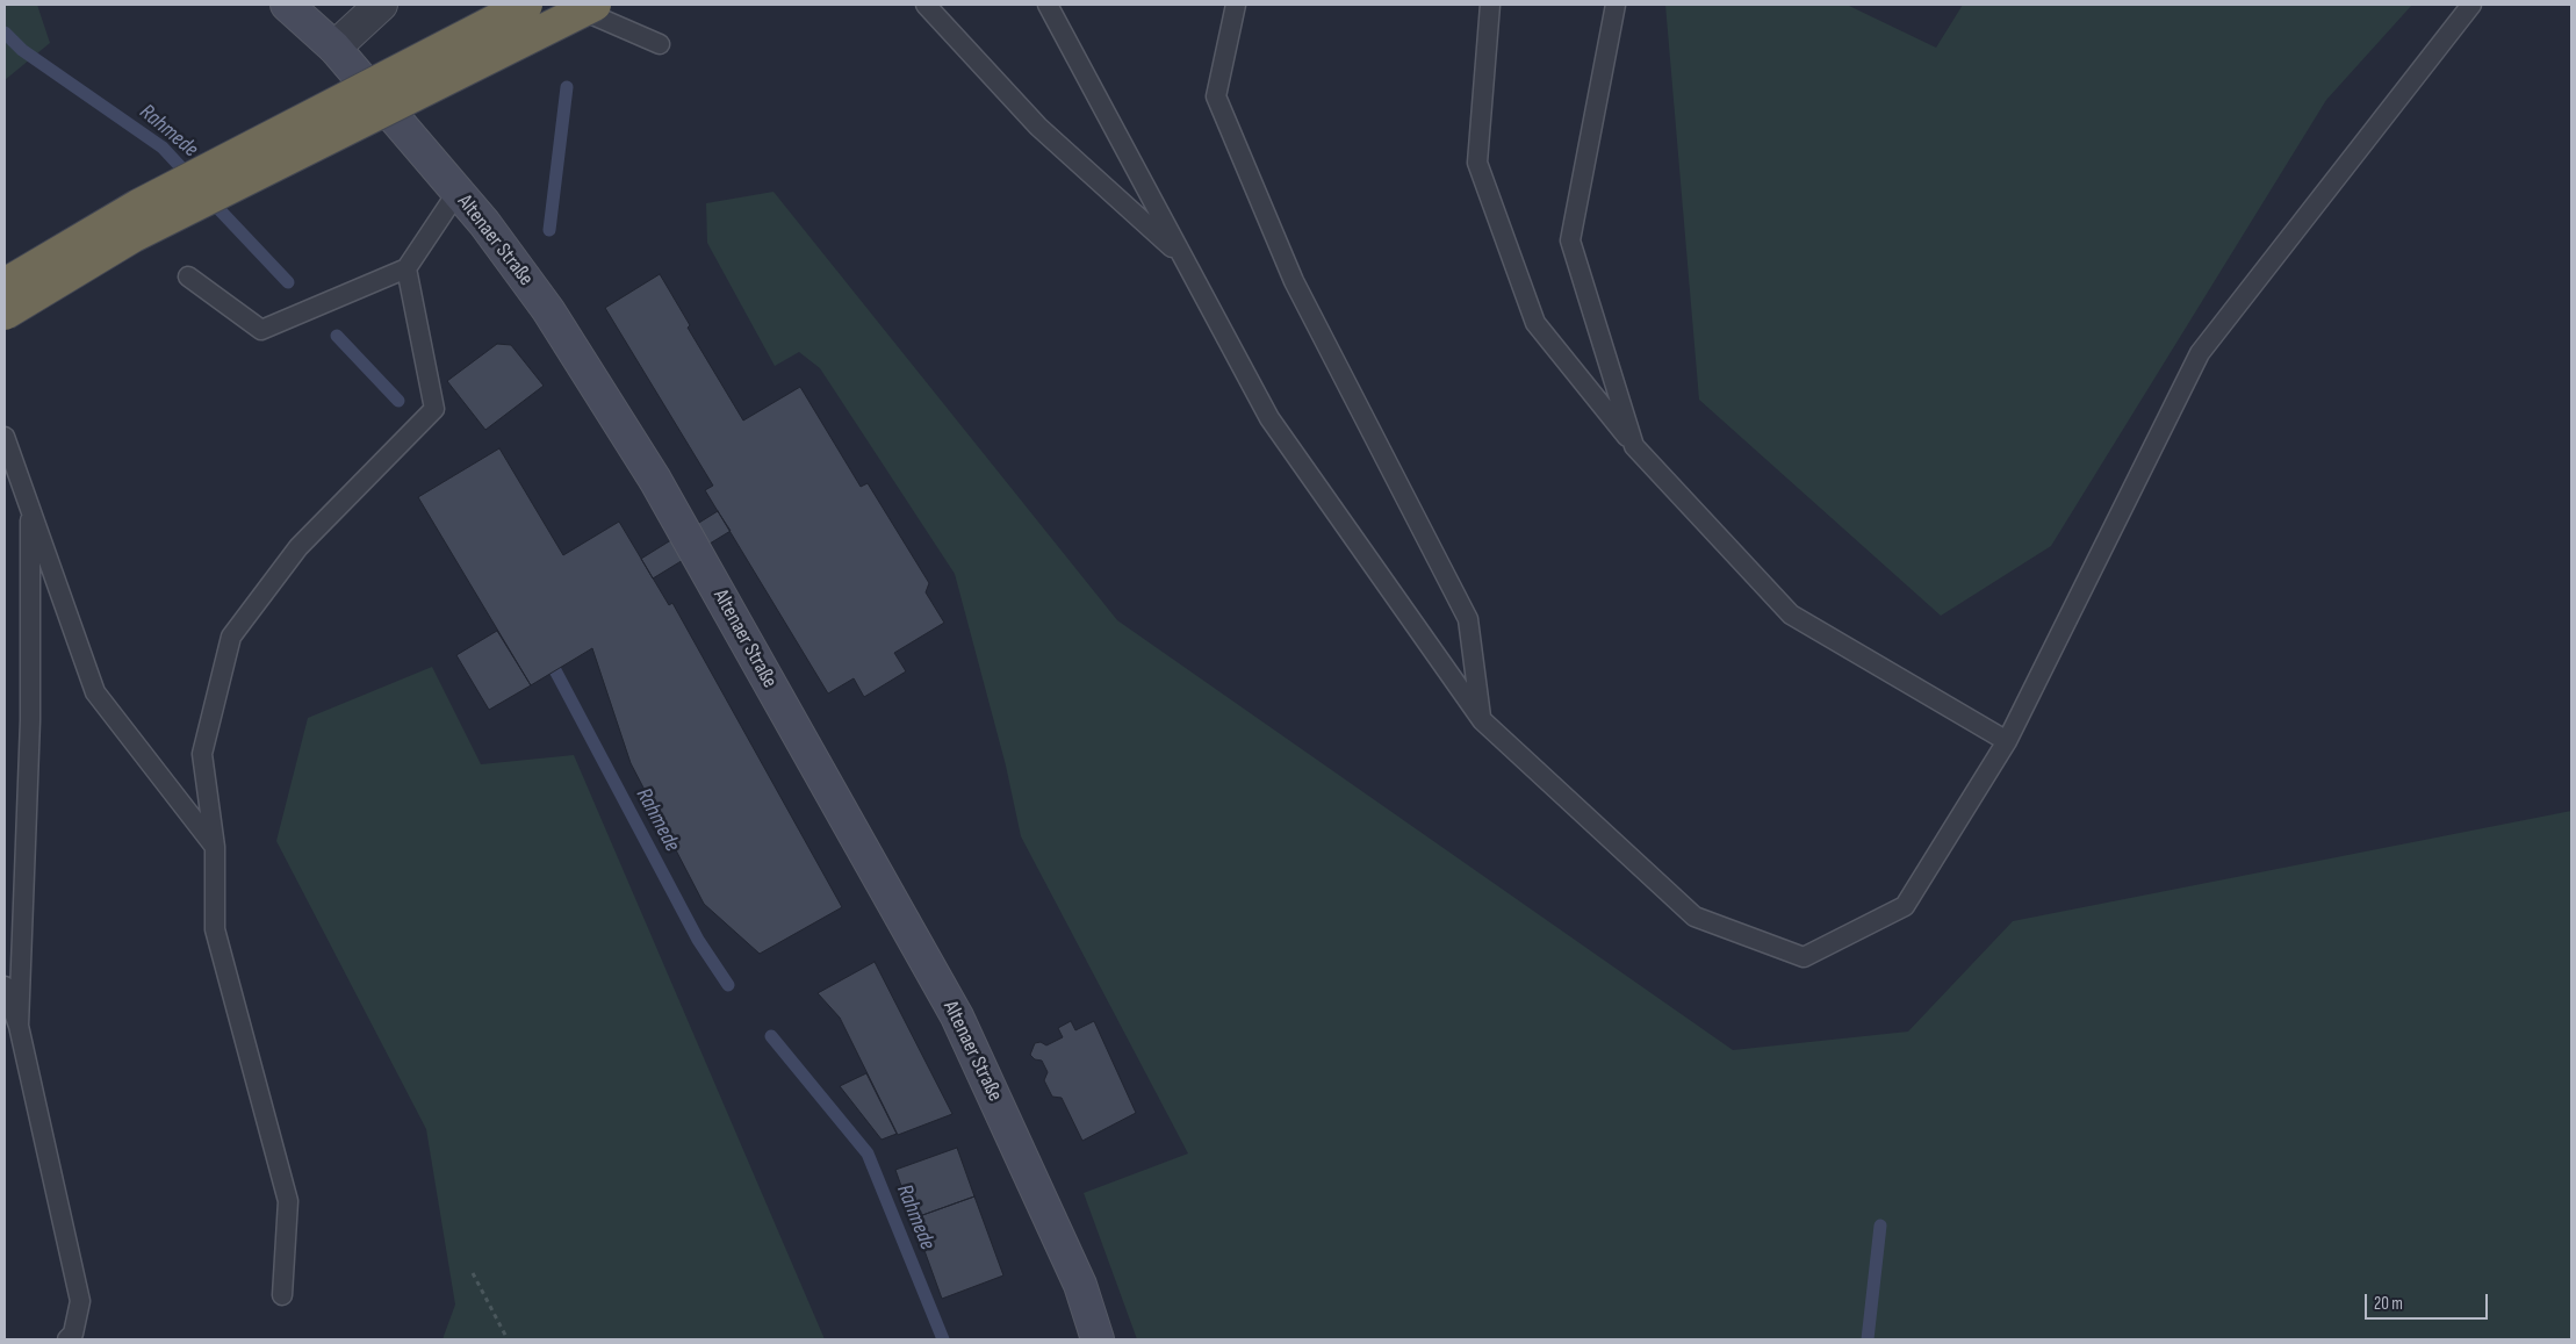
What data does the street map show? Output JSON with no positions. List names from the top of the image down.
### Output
{
  "streets": {
    "main road": ["Altenaer Straße"]
  },
  "water": ["Rahmede"],
  "scale_bar": "20 m"
}
